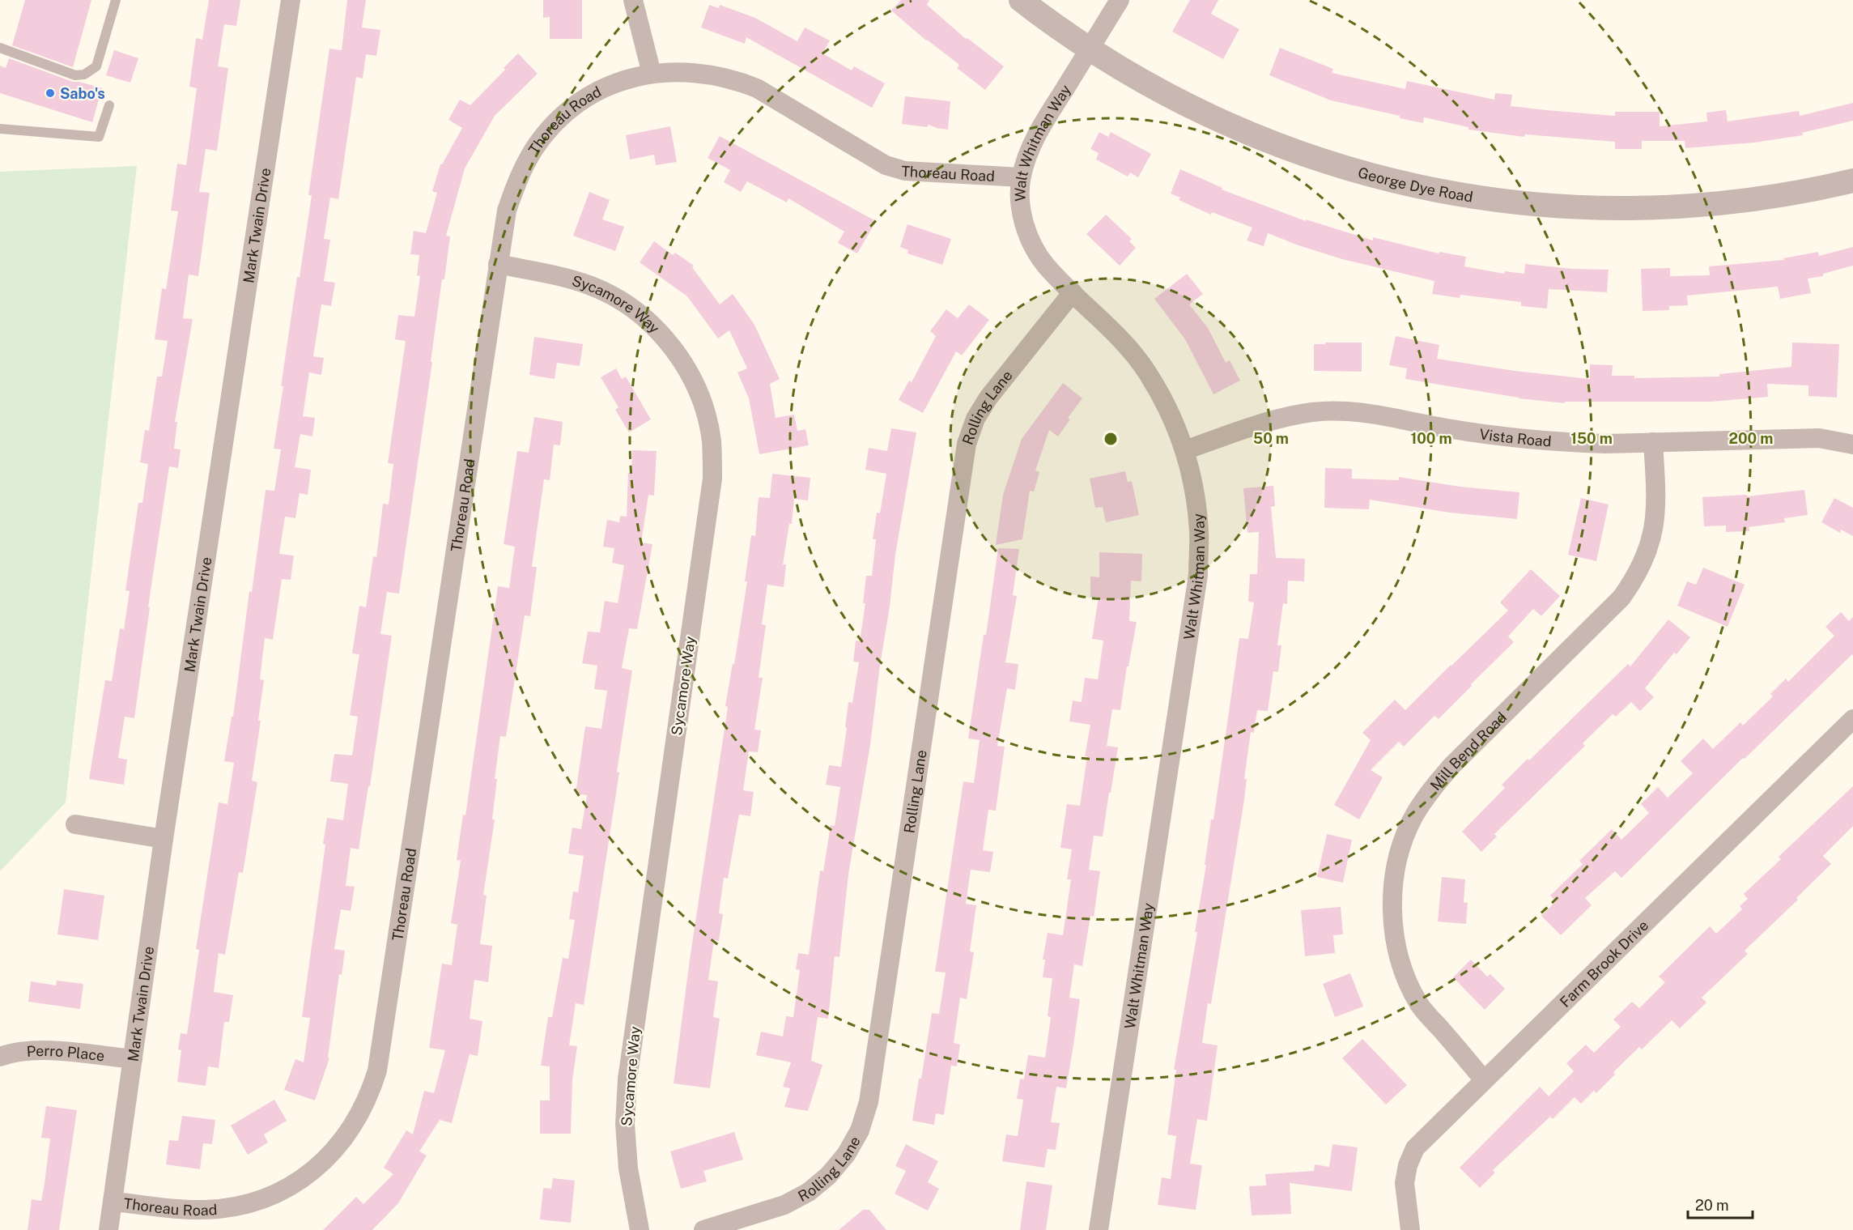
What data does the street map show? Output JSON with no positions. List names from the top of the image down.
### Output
{
  "streets": {
    "street": [
      "Thoreau Road",
      "Walt Whitman Way",
      "George Dye Road",
      "Mark Twain Drive",
      "Sycamore Way",
      "Rolling Lane",
      "Vista Road",
      "Mill Bend Road",
      "Farm Brook Drive",
      "Perro Place"
    ]
  },
  "crossings": [
    ["Thoreau Road", "Walt Whitman Way"],
    ["Thoreau Road", "Mark Twain Drive"],
    ["Thoreau Road", "Sycamore Way"],
    ["Walt Whitman Way", "George Dye Road"],
    ["Walt Whitman Way", "Rolling Lane"],
    ["Walt Whitman Way", "Vista Road"],
    ["Mark Twain Drive", "Perro Place"],
    ["Vista Road", "Mill Bend Road"],
    ["Mill Bend Road", "Farm Brook Drive"]
  ],
  "places": ["Sabo's"],
  "scale_bar": "20 m",
  "rings": [
    "50 m",
    "100 m",
    "150 m",
    "200 m"
  ]
}
